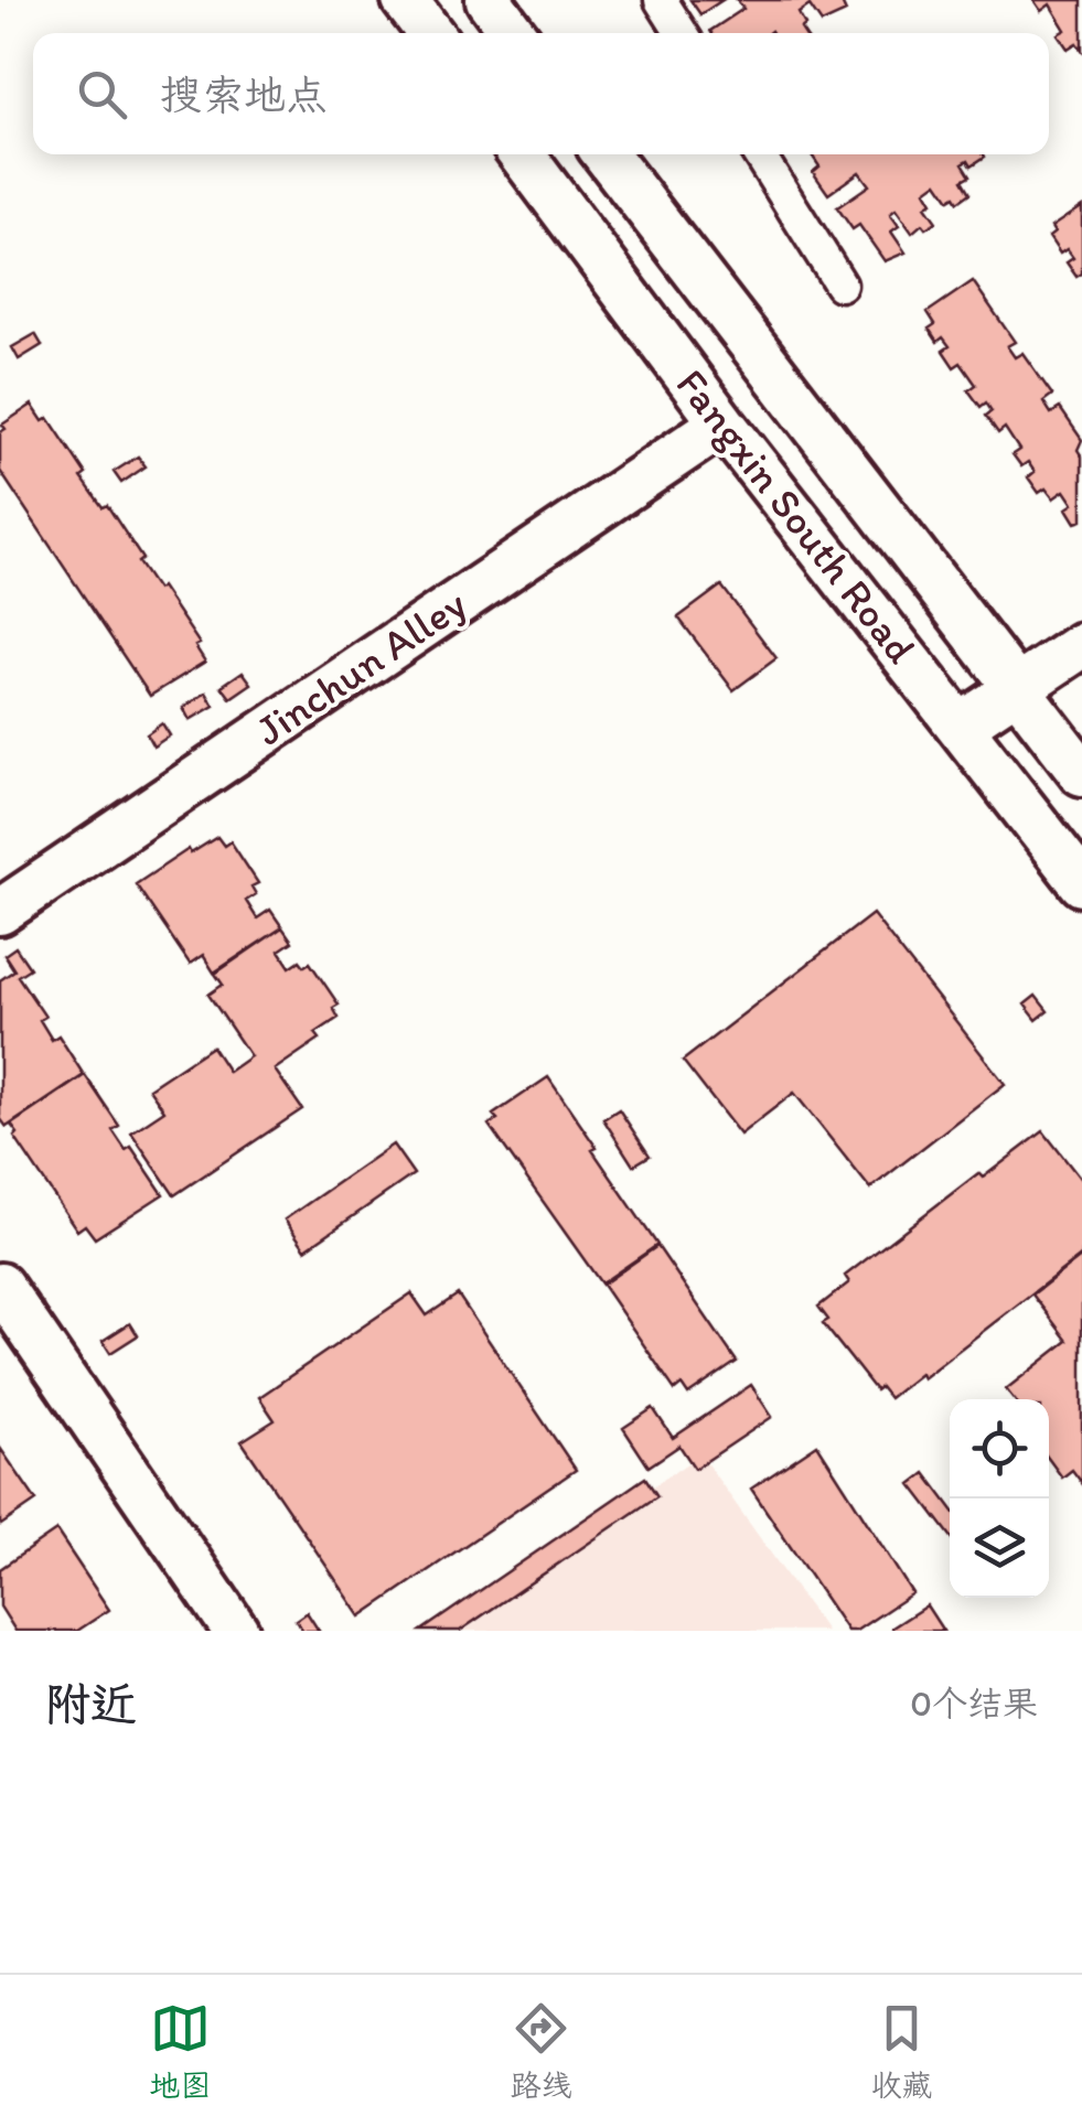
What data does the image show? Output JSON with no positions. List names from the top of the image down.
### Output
{
  "streets": {
    "main road": ["Fangxin South Road", "Jinchun Alley"]
  },
  "crossings": [
    ["Fangxin South Road", "Jinchun Alley"]
  ],
  "page": {
    "search": "搜索地点",
    "heading": ["附近", "0个结果"],
    "nav": ["地图", "路线", "收藏"]
  }
}
